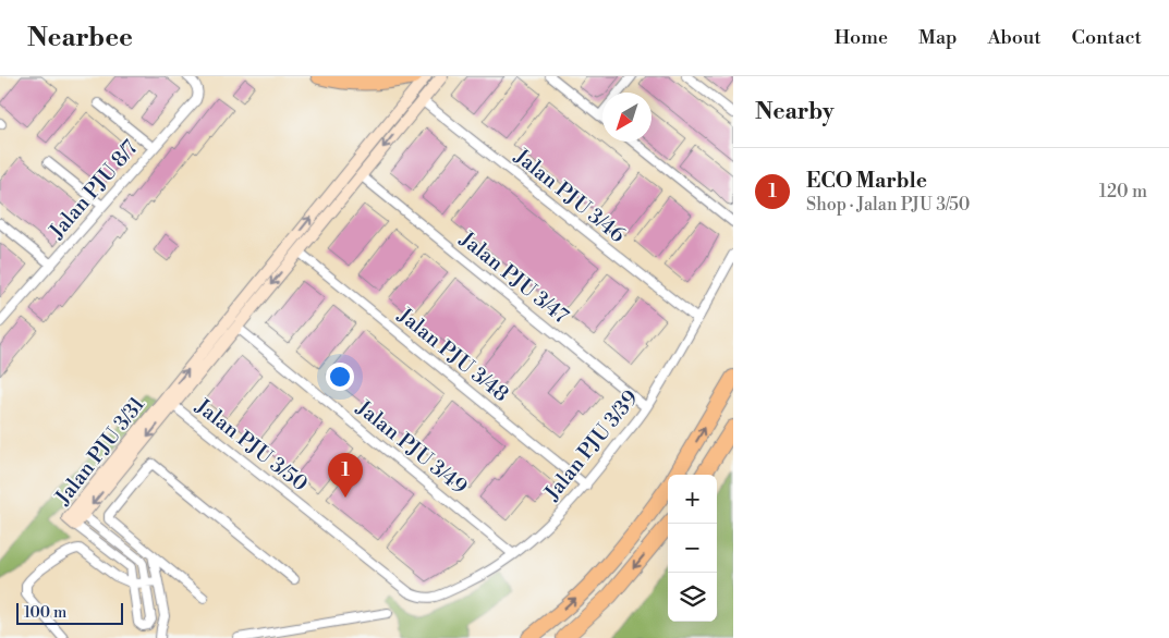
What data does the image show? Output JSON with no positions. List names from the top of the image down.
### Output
{
  "streets": {
    "street": [
      "Jalan PJU 8/7",
      "Jalan PJU 3/46",
      "Jalan PJU 3/47",
      "Jalan PJU 3/48",
      "Jalan PJU 3/50",
      "Jalan PJU 3/39",
      "Jalan PJU 3/49",
      "Jalan PJU 3/31"
    ]
  },
  "crossings": [
    ["Jalan PJU 3/46", "Jalan PJU 3/39"],
    ["Jalan PJU 3/46", "Jalan PJU 3/31"],
    ["Jalan PJU 3/47", "Jalan PJU 3/39"],
    ["Jalan PJU 3/47", "Jalan PJU 3/31"],
    ["Jalan PJU 3/48", "Jalan PJU 3/39"],
    ["Jalan PJU 3/48", "Jalan PJU 3/31"],
    ["Jalan PJU 3/50", "Jalan PJU 3/39"],
    ["Jalan PJU 3/50", "Jalan PJU 3/31"],
    ["Jalan PJU 3/39", "Jalan PJU 3/49"],
    ["Jalan PJU 3/49", "Jalan PJU 3/31"]
  ],
  "scale_bar": "100 m",
  "north": "bottom left",
  "page": {
    "header": "Nearbee",
    "nav": [
      "Home",
      "Map",
      "About",
      "Contact"
    ],
    "heading": "Nearby",
    "list": [
      {
        "mark": "1",
        "name": "ECO Marble",
        "note": "Shop · Jalan PJU 3/50",
        "value": "120 m"
      }
    ],
    "pins": "1",
    "map_buttons": ["+", "−"],
    "scale": "100 m"
  }
}
